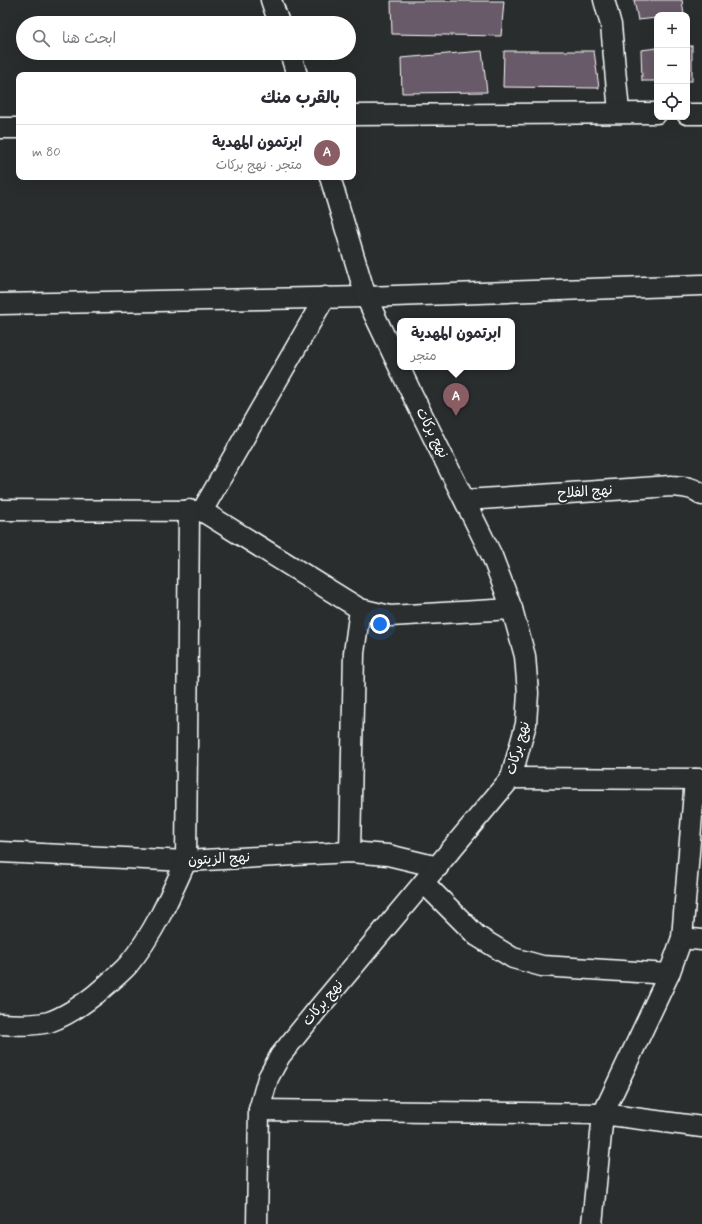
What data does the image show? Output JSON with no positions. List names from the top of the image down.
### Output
{
  "streets": {
    "street": ["نهج بركات", "نهج الفلاح", "نهج الزيتون"]
  },
  "crossings": [
    ["نهج بركات", "نهج الفلاح"],
    ["نهج بركات", "نهج الزيتون"]
  ],
  "page": {
    "map_buttons": ["+", "−"],
    "search": "ابحث هنا",
    "heading": "بالقرب منك",
    "list": [
      {
        "mark": "A",
        "name": "ابرتمون المهدية",
        "note": "متجر · نهج بركات",
        "value": "80 m"
      }
    ],
    "popup": ["ابرتمون المهدية", "متجر"],
    "pins": "A"
  }
}
